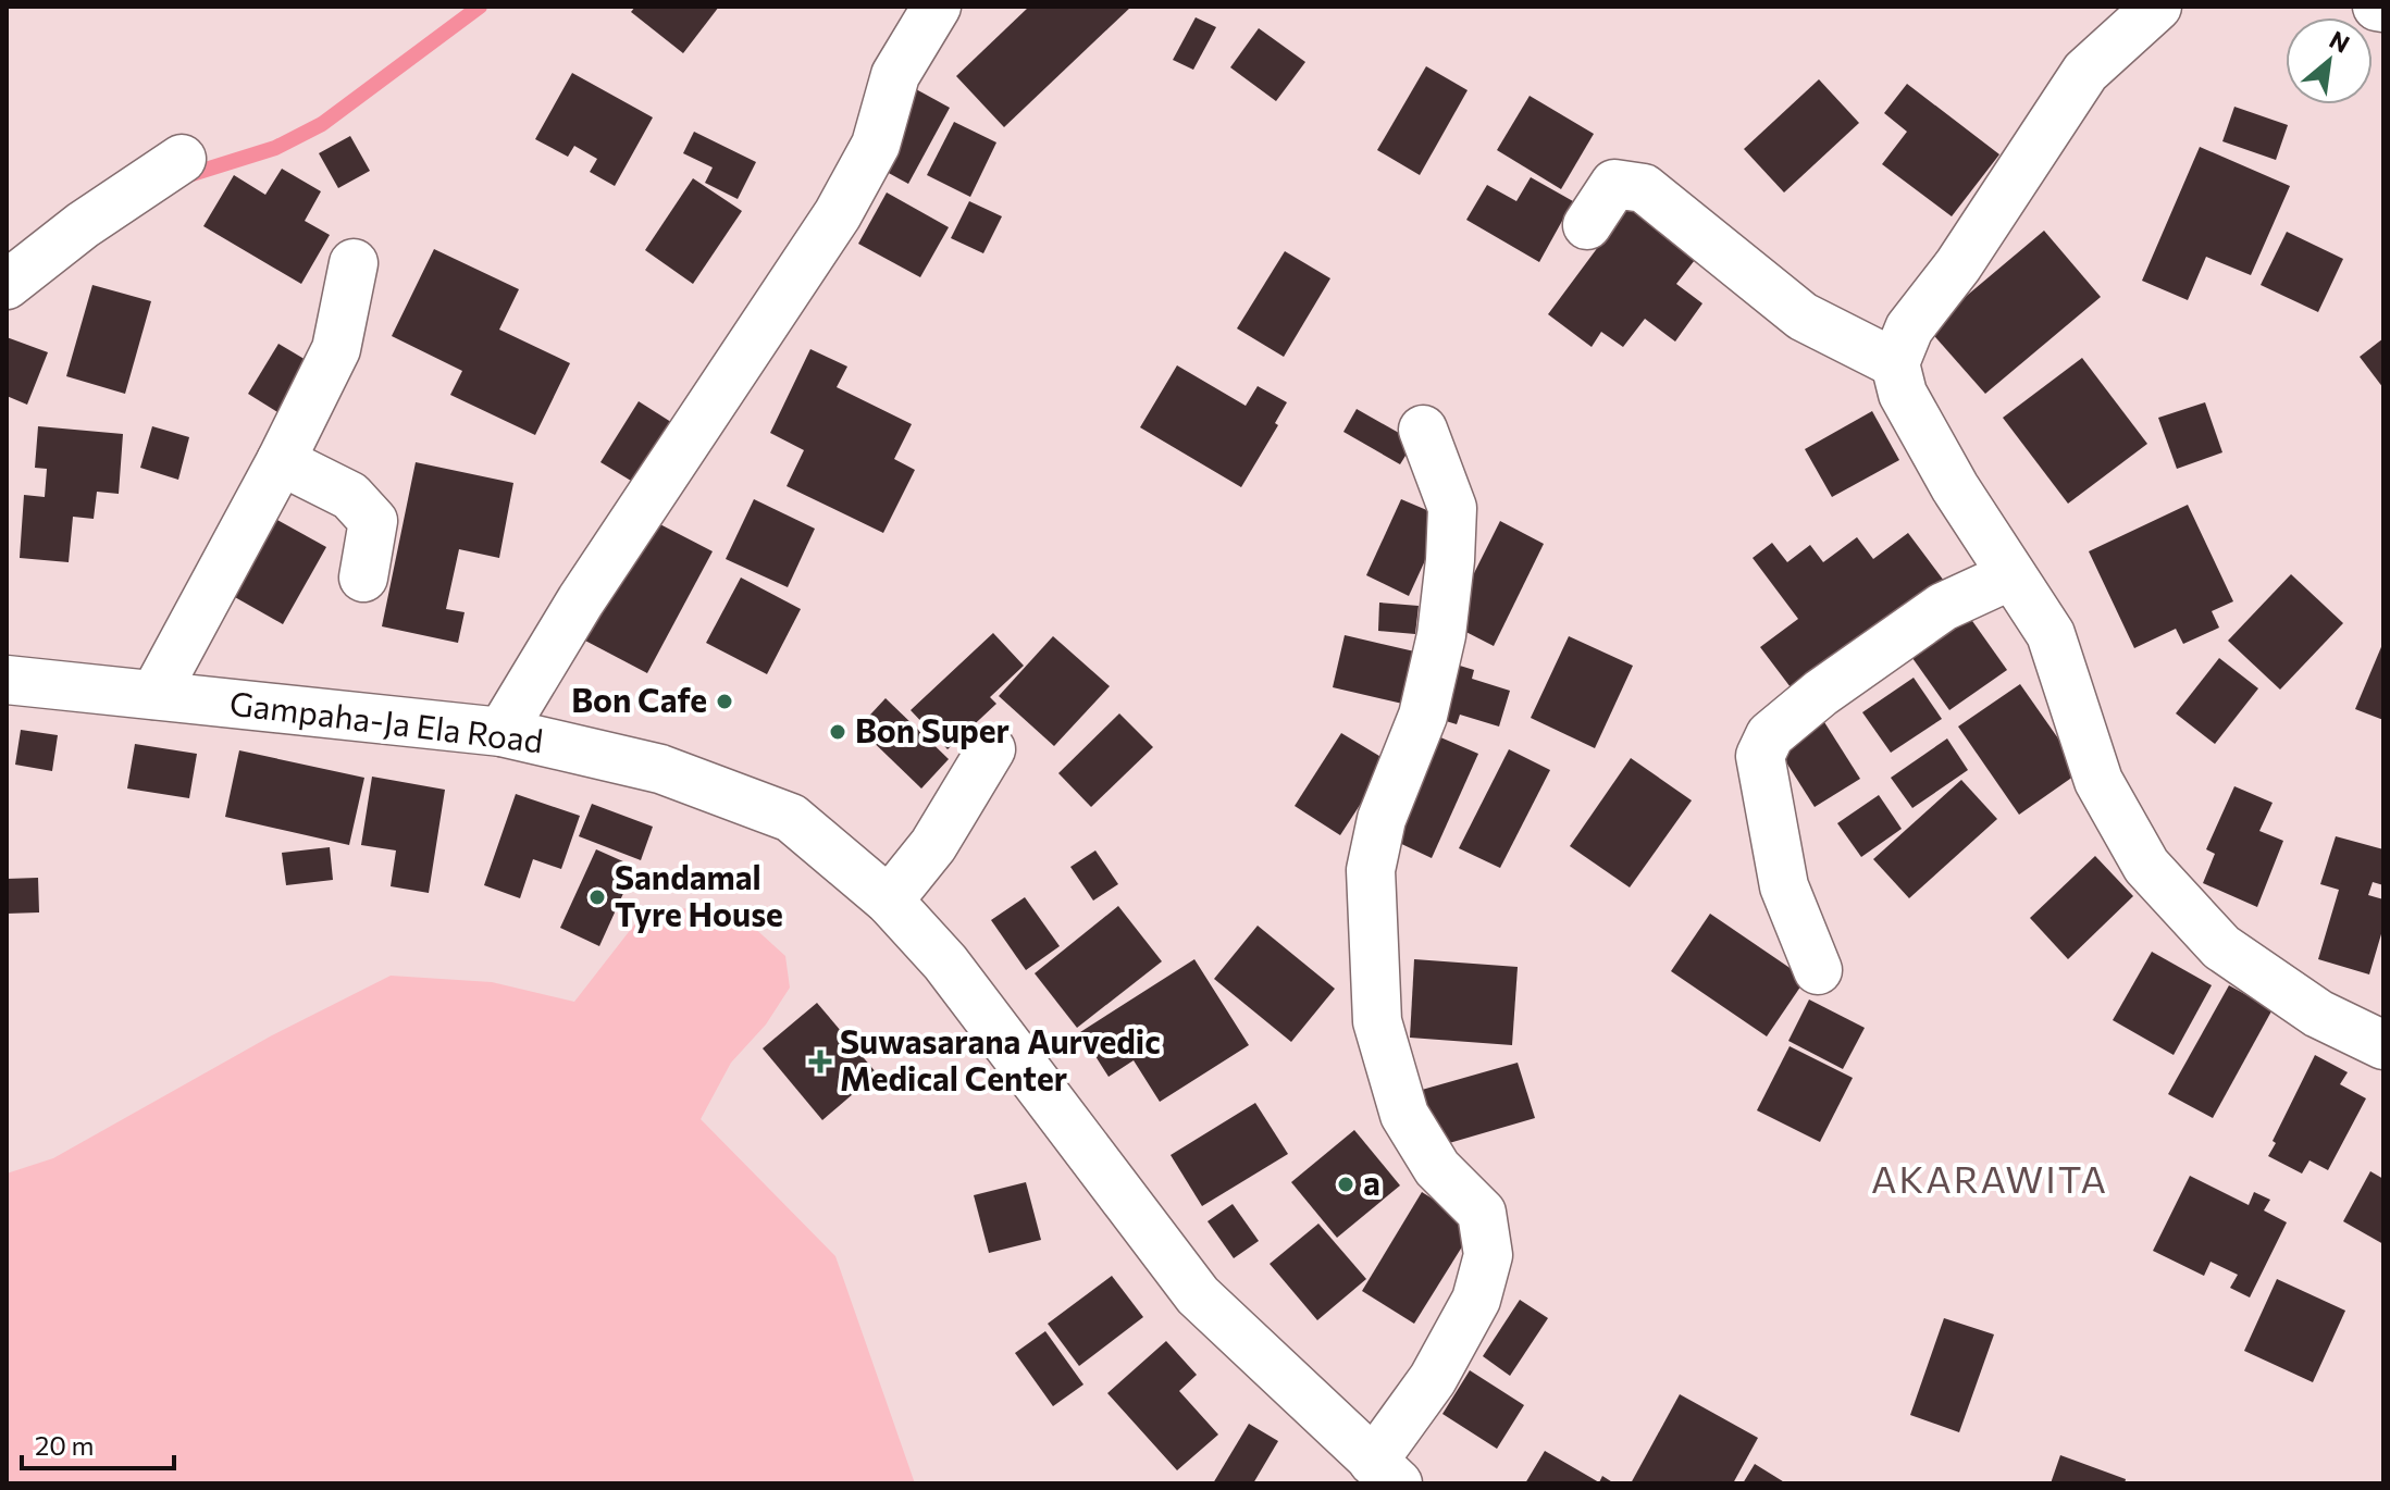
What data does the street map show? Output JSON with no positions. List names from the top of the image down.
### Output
{
  "streets": {
    "main road": ["Gampaha-Ja Ela Road"]
  },
  "districts": ["AKARAWITA"],
  "places": {
    "other": [
      "Bon Cafe",
      "Bon Super",
      "Sandamal Tyre House",
      "a"
    ],
    "health": ["Suwasarana Aurvedic Medical Center"]
  },
  "scale_bar": "20 m",
  "north": "top right"
}
